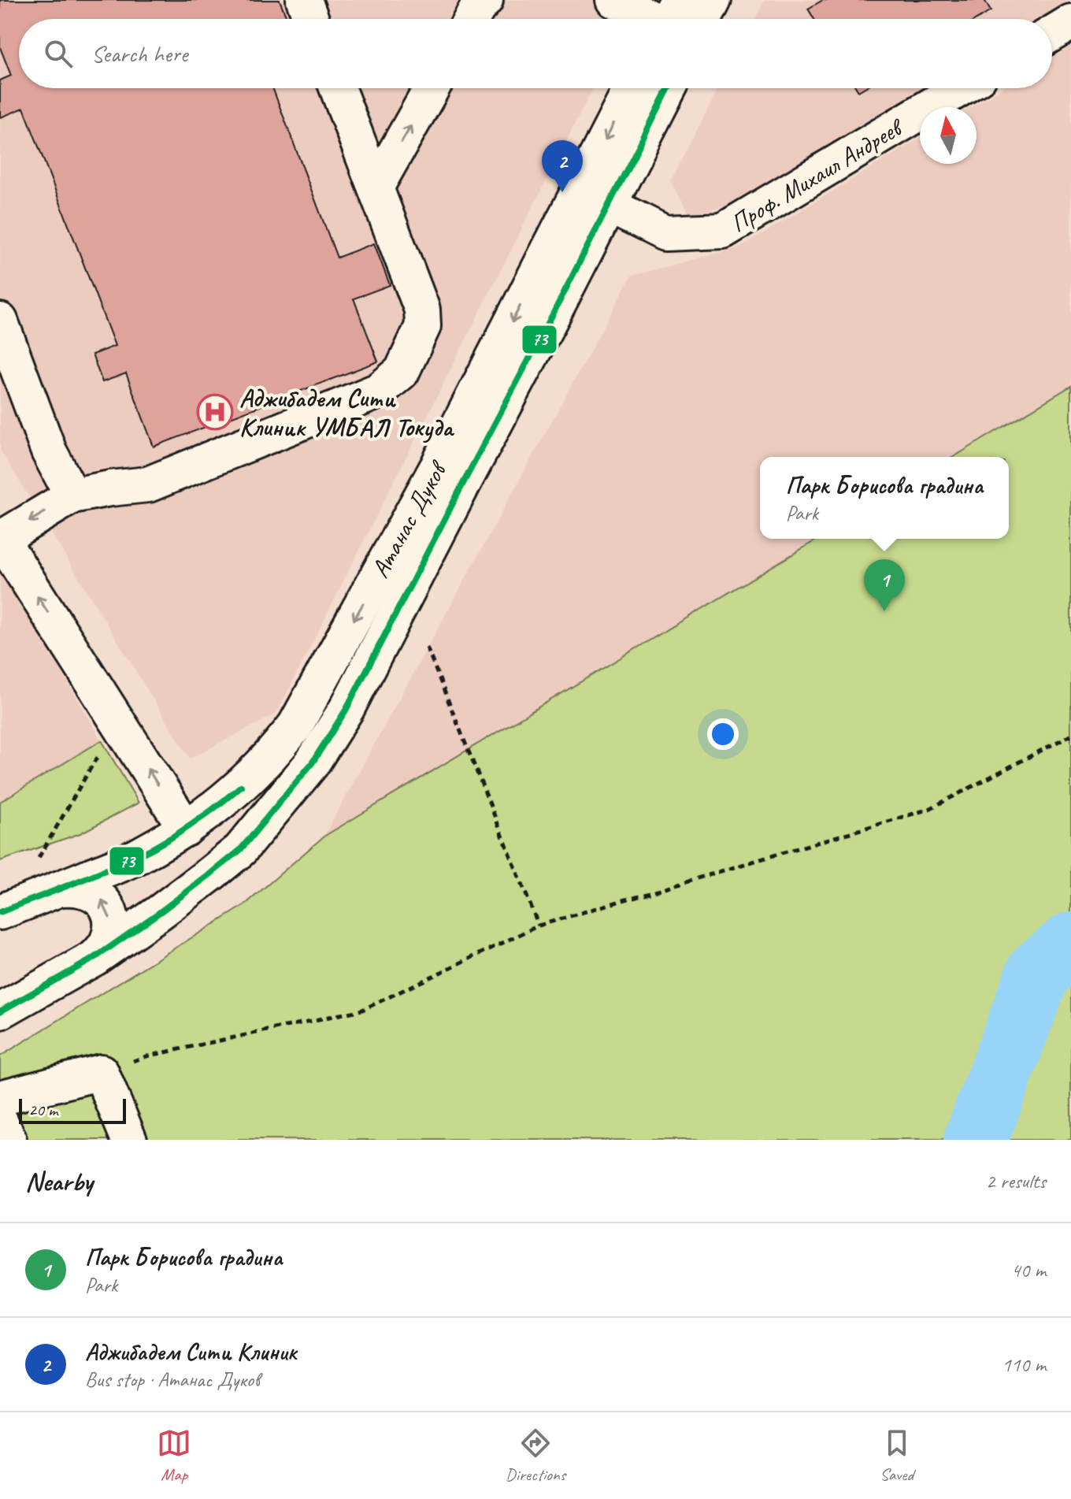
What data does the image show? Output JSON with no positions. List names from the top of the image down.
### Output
{
  "streets": {
    "main road": ["Проф. Михаил Андреев", "Атанас Дуков"]
  },
  "crossings": [
    ["Проф. Михаил Андреев", "Атанас Дуков"]
  ],
  "places": {
    "hospital": ["Аджибадем Сити Клиник УМБАЛ Токуда"]
  },
  "lines": ["transit line 73"],
  "scale_bar": "20 m",
  "north": "top",
  "page": {
    "search": "Search here",
    "pins": ["2", "1"],
    "popup": ["Парк Борисова градина", "Park"],
    "scale": "20 m",
    "heading": ["Nearby", "2 results"],
    "list": [
      {
        "mark": "1",
        "name": "Парк Борисова градина",
        "note": "Park",
        "value": "40 m"
      },
      {
        "mark": "2",
        "name": "Аджибадем Сити Клиник",
        "note": "Bus stop · Атанас Дуков",
        "value": "110 m"
      }
    ],
    "nav": ["Map", "Directions", "Saved"]
  }
}
